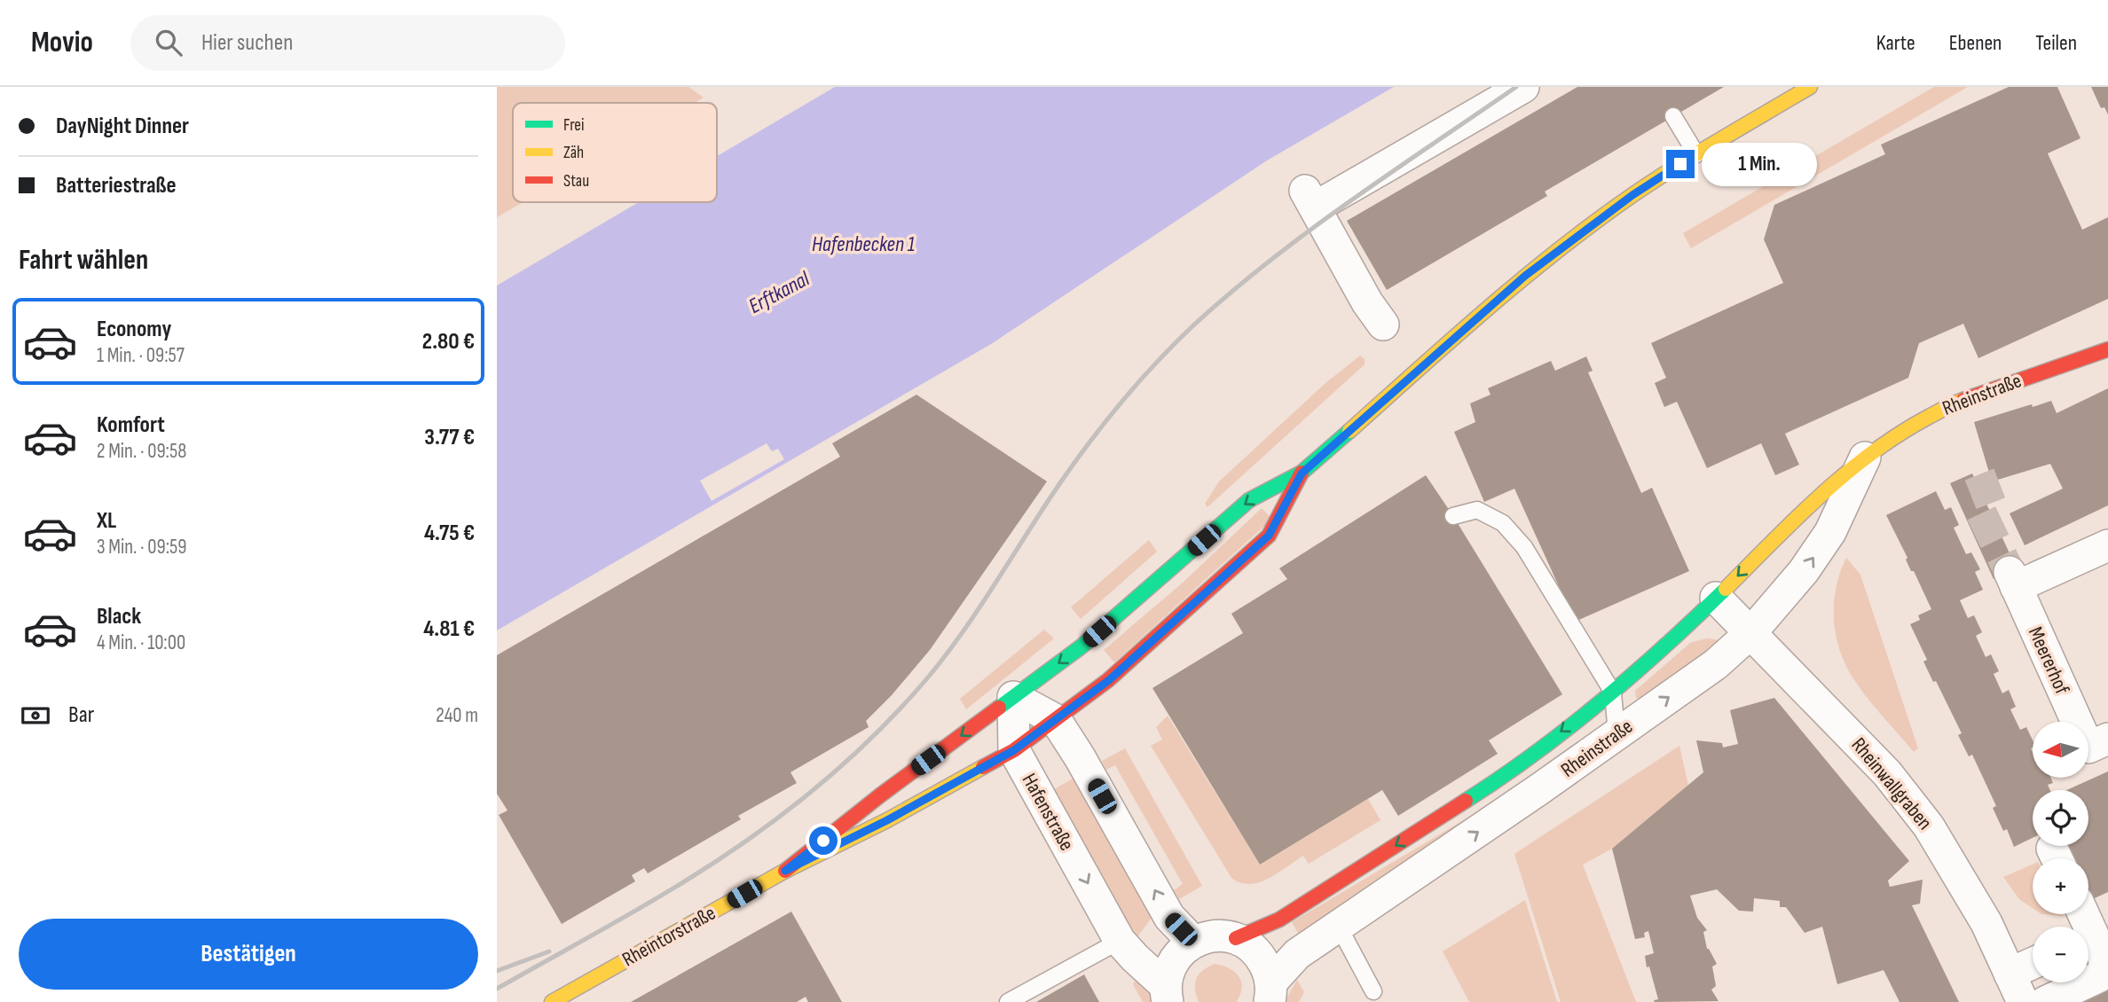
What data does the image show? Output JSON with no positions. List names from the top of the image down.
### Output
{
  "streets": {
    "main road": ["Rheinstraße", "Rheintorstraße"],
    "street": ["Meererhof", "Rheinwallgraben", "Hafenstraße"]
  },
  "crossings": [
    ["Rheinstraße", "Rheinwallgraben"],
    ["Hafenstraße", "Rheintorstraße"]
  ],
  "water": ["Hafenbecken 1", "Erftkanal"],
  "legend": ["Frei", "Zäh", "Stau"],
  "north": "left",
  "page": {
    "header": "Movio",
    "search": "Hier suchen",
    "nav": ["Karte", "Ebenen", "Teilen"],
    "banner": ["DayNight Dinner", "Batteriestraße"],
    "bubble": "1 Min.",
    "heading": "Fahrt wählen",
    "list": [
      {
        "name": "Economy",
        "note": "1 Min. · 09:57",
        "value": "2.80 €"
      },
      {
        "name": "Komfort",
        "note": "2 Min. · 09:58",
        "value": "3.77 €"
      },
      {
        "name": "XL",
        "note": "3 Min. · 09:59",
        "value": "4.75 €"
      },
      {
        "name": "Black",
        "note": "4 Min. · 10:00",
        "value": "4.81 €"
      }
    ],
    "pay": ["Bar", "240 m"],
    "map_buttons": ["+", "−"],
    "buttons": "Bestätigen"
  }
}
